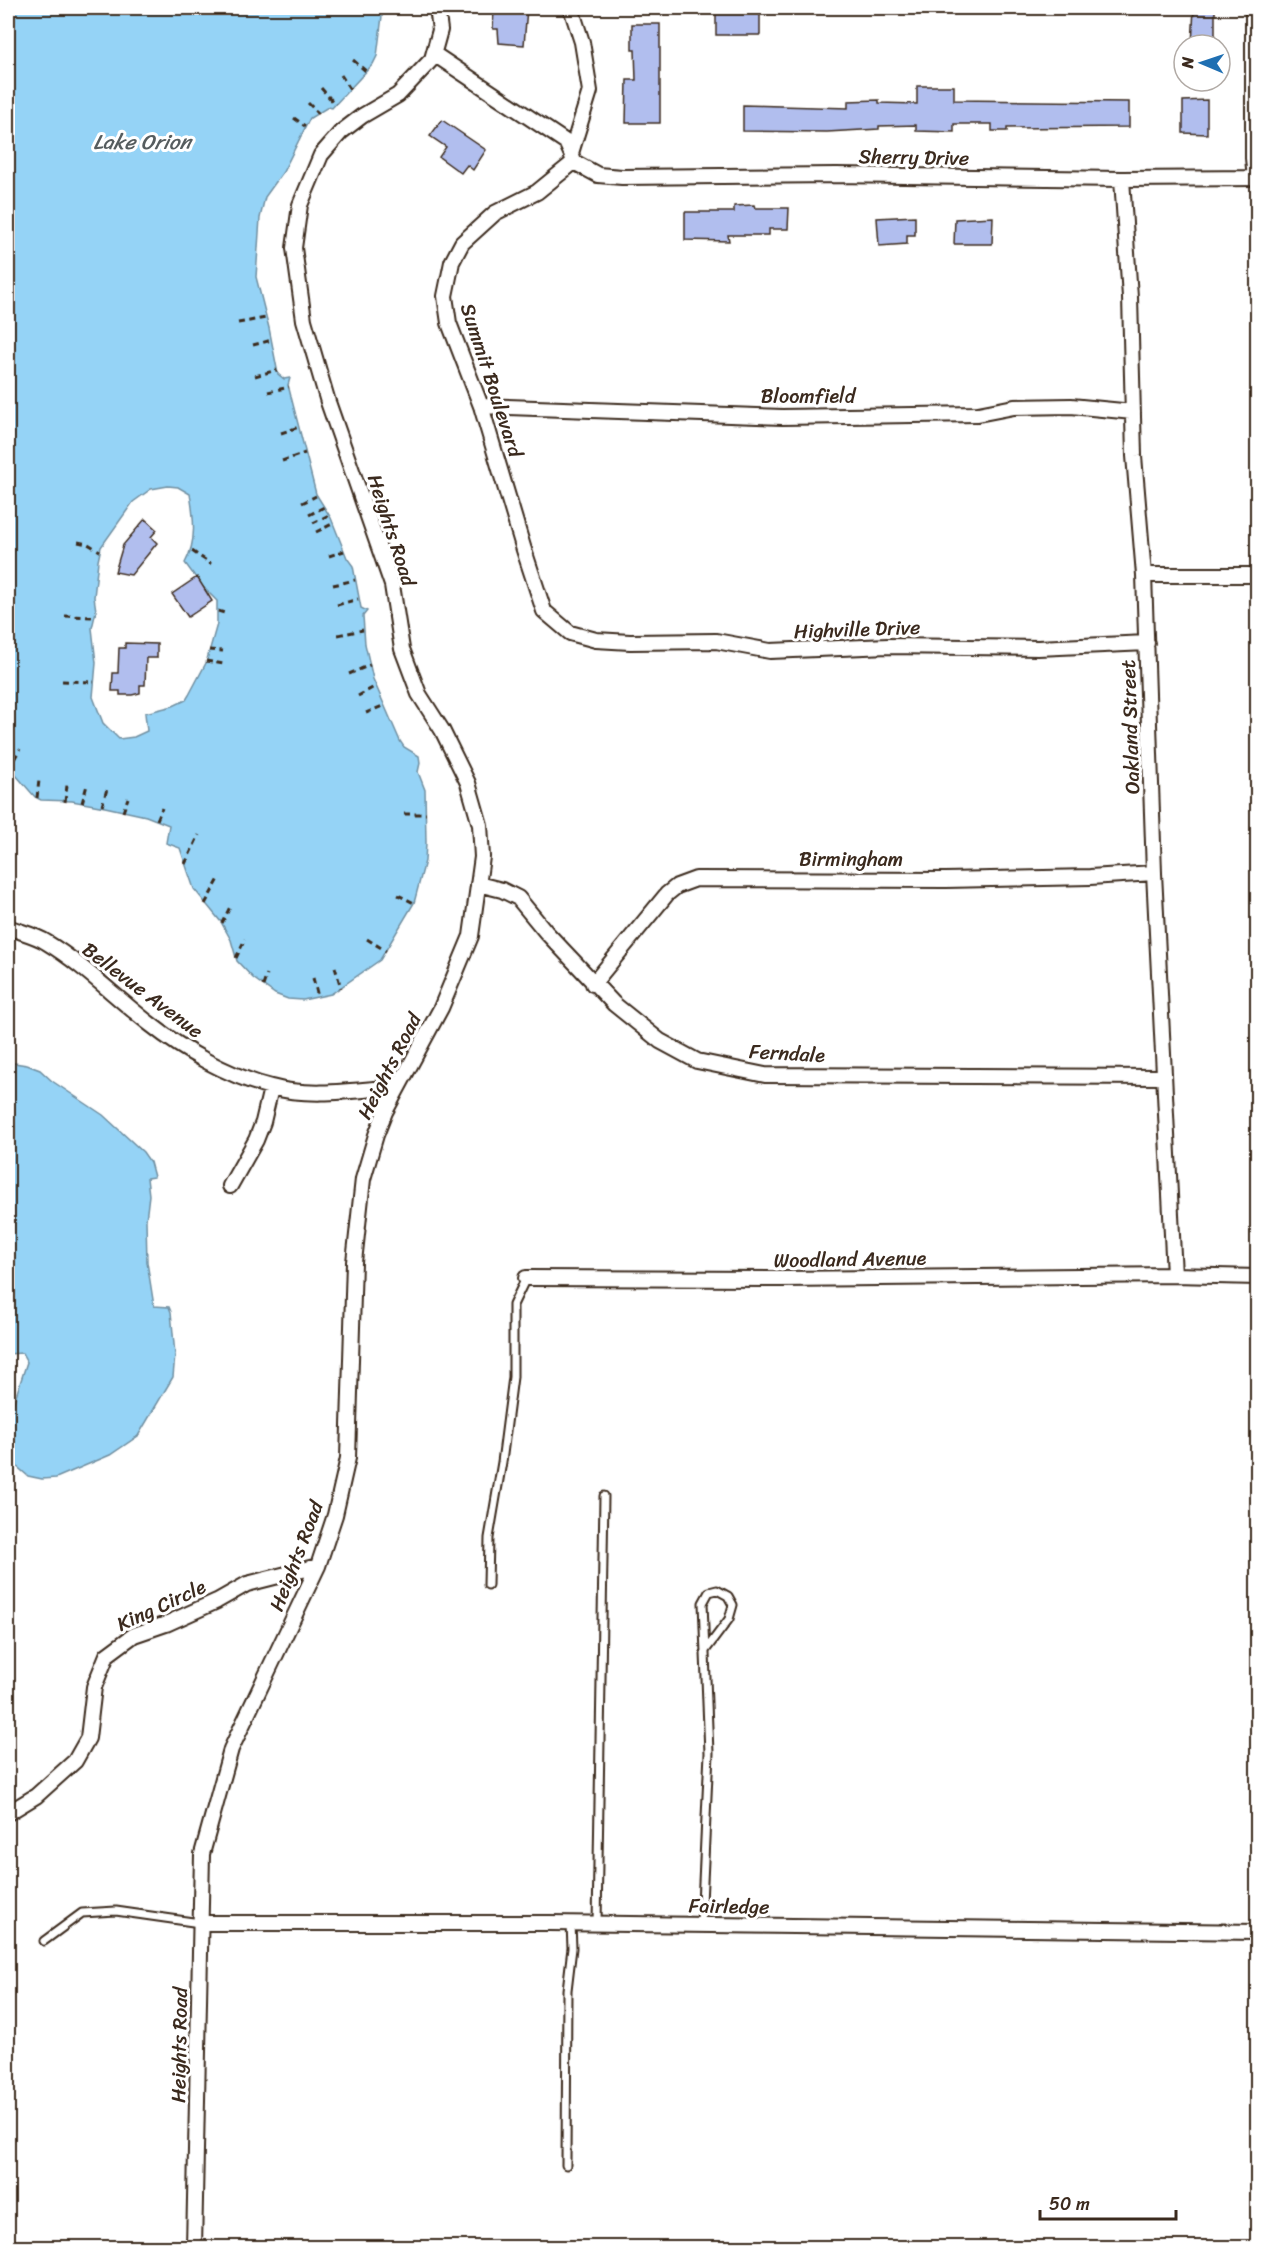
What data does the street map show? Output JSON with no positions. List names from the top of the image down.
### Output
{
  "streets": {
    "street": [
      "Sherry Drive",
      "Summit Boulevard",
      "Bloomfield",
      "Heights Road",
      "Highville Drive",
      "Oakland Street",
      "Birmingham",
      "Bellevue Avenue",
      "Ferndale",
      "Woodland Avenue",
      "King Circle",
      "Fairledge"
    ]
  },
  "crossings": [
    ["Sherry Drive", "Summit Boulevard"],
    ["Sherry Drive", "Heights Road"],
    ["Sherry Drive", "Oakland Street"],
    ["Summit Boulevard", "Bloomfield"],
    ["Summit Boulevard", "Highville Drive"],
    ["Bloomfield", "Oakland Street"],
    ["Heights Road", "Bellevue Avenue"],
    ["Heights Road", "Ferndale"],
    ["Heights Road", "King Circle"],
    ["Heights Road", "Fairledge"],
    ["Highville Drive", "Oakland Street"],
    ["Oakland Street", "Birmingham"],
    ["Oakland Street", "Ferndale"],
    ["Oakland Street", "Woodland Avenue"],
    ["Birmingham", "Ferndale"]
  ],
  "water": ["Lake Orion"],
  "scale_bar": "50 m",
  "north": "left"
}
